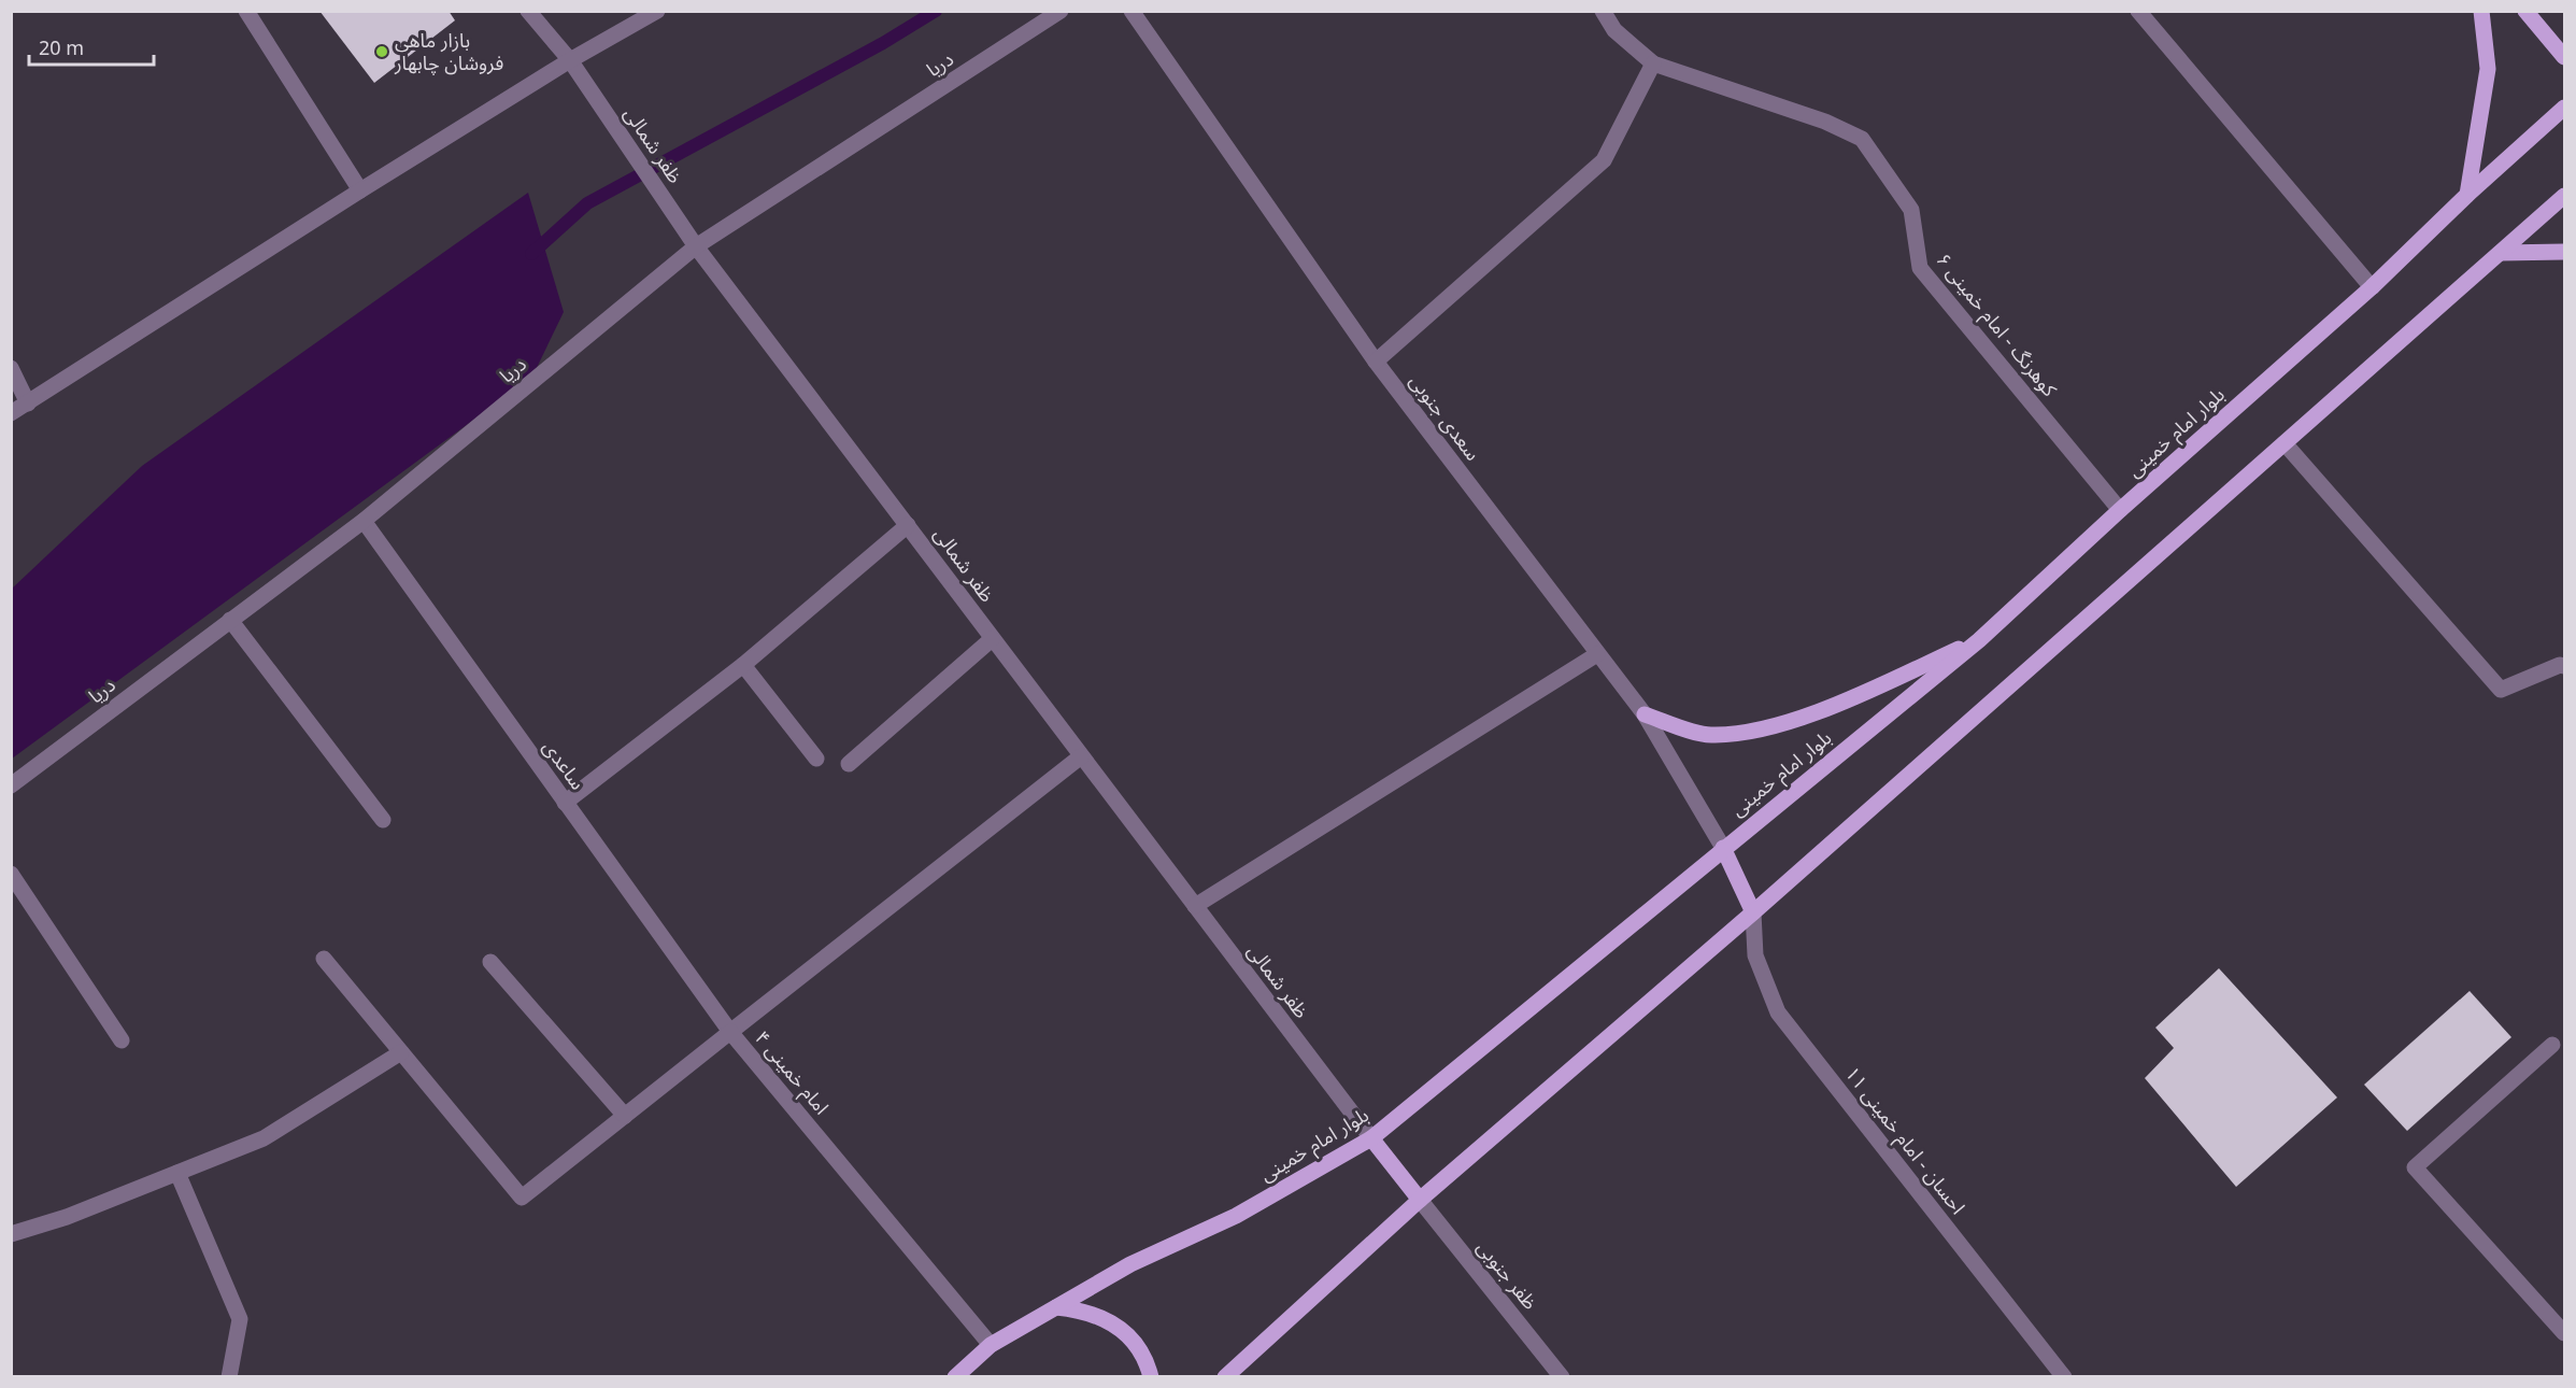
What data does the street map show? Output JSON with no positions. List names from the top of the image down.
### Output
{
  "streets": {
    "main road": ["بلوار امام خمینی"],
    "street": [
      "دریا",
      "ظفر شمالی",
      "کوهرنگ - امام خمینی ۶",
      "سعدی جنوبی",
      "ساعدی",
      "امام خمینی ۴",
      "احسان - امام خمینی ۱۱",
      "ظفر جنوبی"
    ]
  },
  "crossings": [
    ["دریا", "ظفر شمالی"],
    ["دریا", "ساعدی"],
    ["ظفر شمالی", "بلوار امام خمینی"],
    ["کوهرنگ - امام خمینی ۶", "بلوار امام خمینی"],
    ["سعدی جنوبی", "بلوار امام خمینی"],
    ["بلوار امام خمینی", "امام خمینی ۴"],
    ["ساعدی", "امام خمینی ۴"]
  ],
  "places": ["بازار ماهی فروشان چابهار"],
  "scale_bar": "20 m"
}
